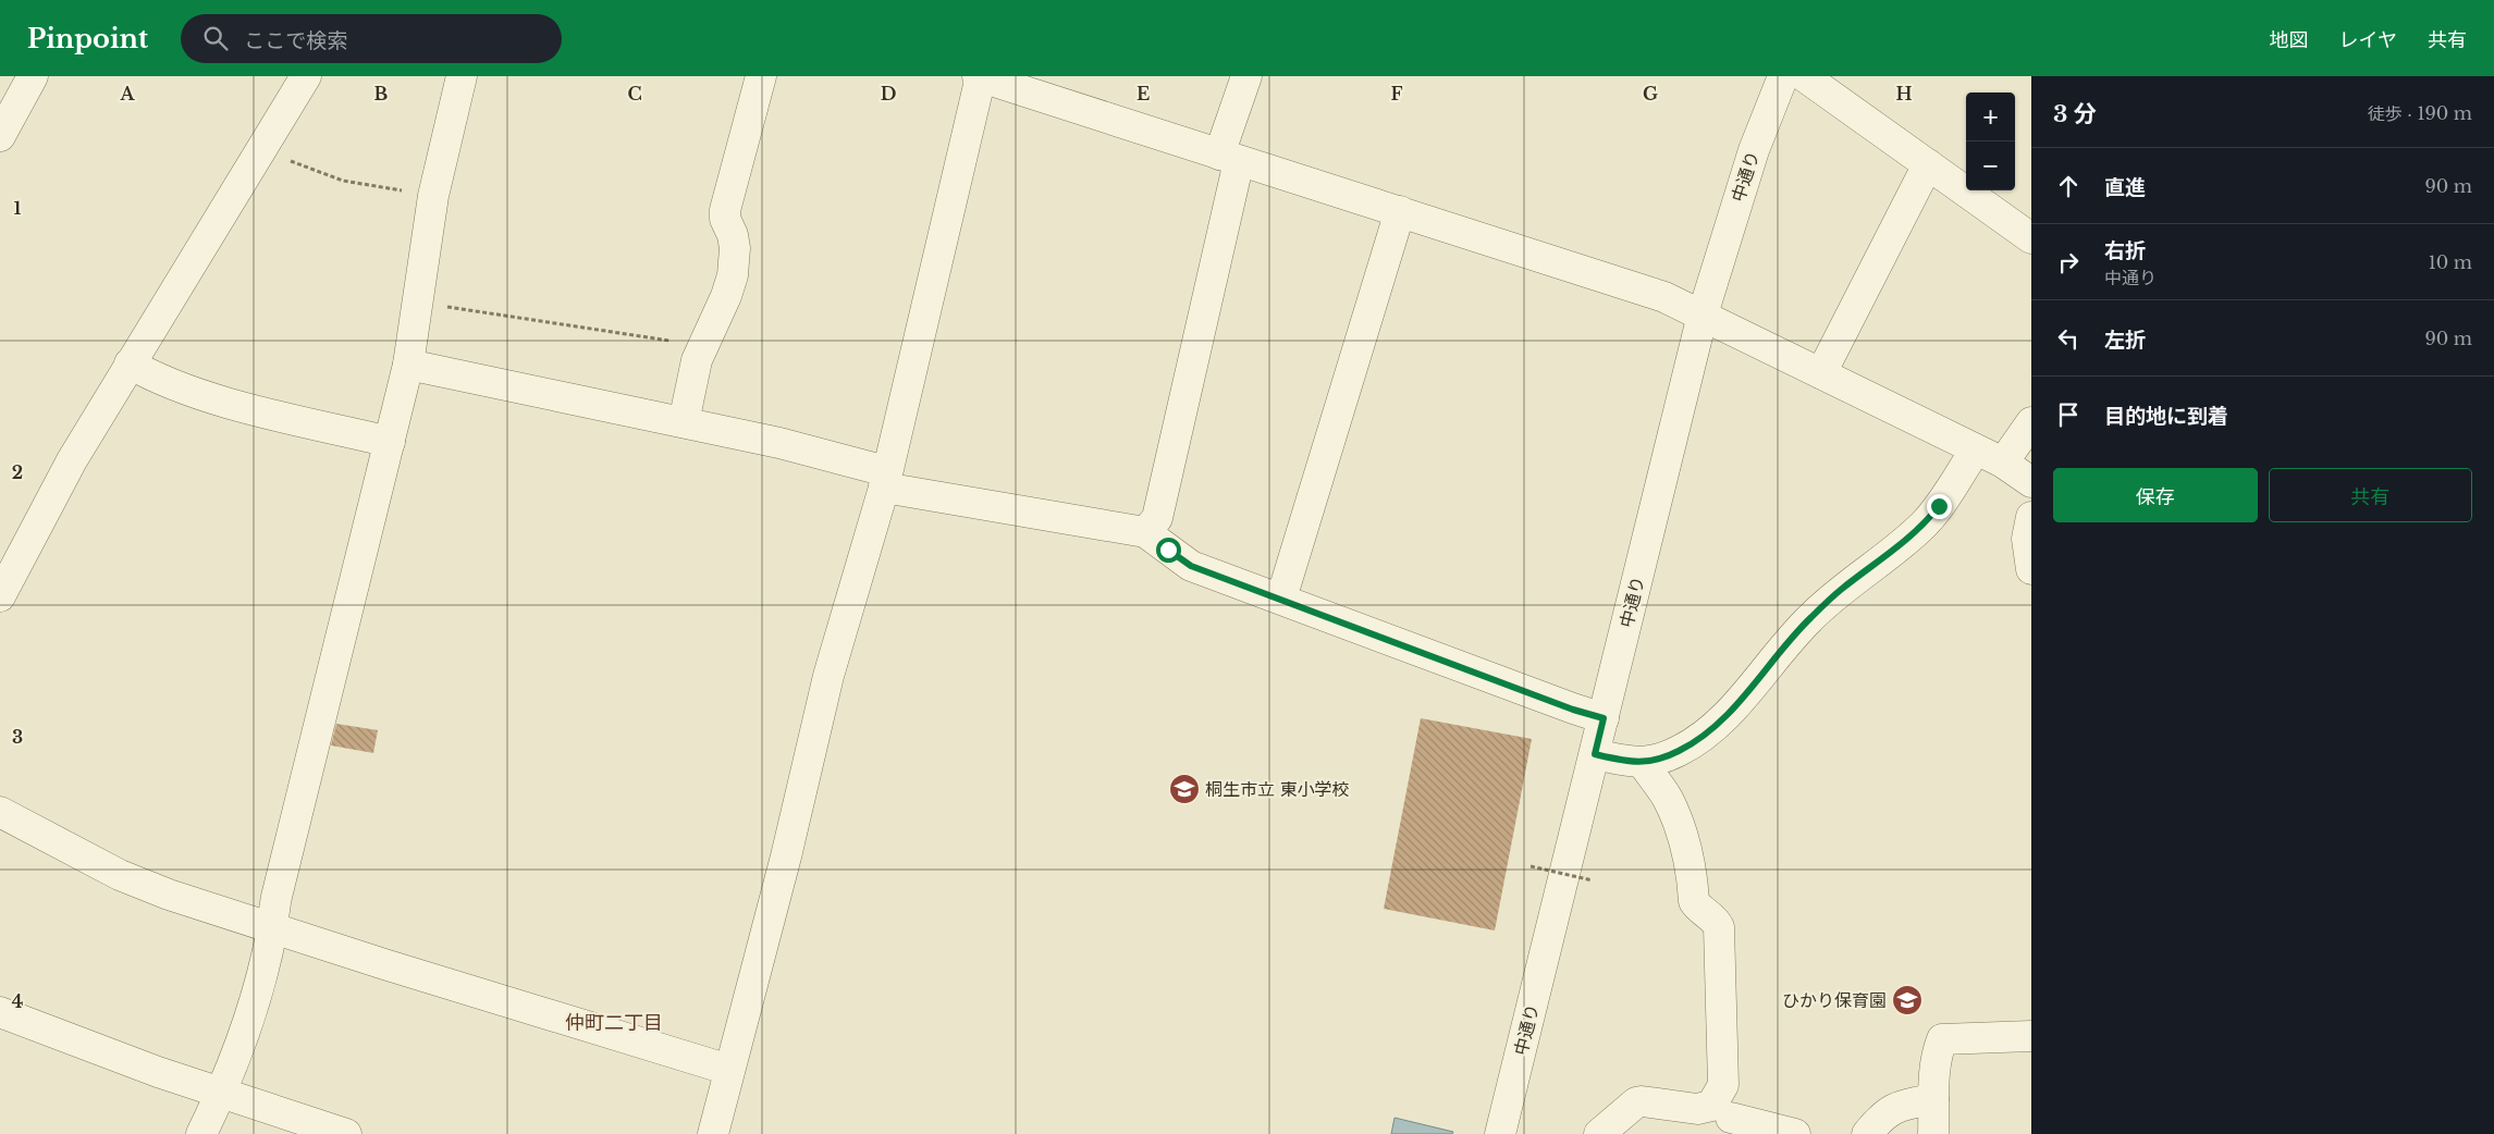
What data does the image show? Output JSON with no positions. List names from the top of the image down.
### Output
{
  "streets": {
    "street": ["中通り"]
  },
  "districts": ["仲町二丁目"],
  "places": {
    "school or university": ["桐生市立 東小学校", "ひかり保育園"]
  },
  "page": {
    "header": "Pinpoint",
    "search": "ここで検索",
    "nav": ["地図", "レイヤ", "共有"],
    "heading": ["3 分", "徒歩 · 190 m"],
    "map_buttons": ["+", "−"],
    "list": [
      ["直進", "90 m"],
      ["右折", "中通り", "10 m"],
      ["左折", "90 m"],
      "目的地に到着"
    ],
    "buttons": ["保存", "共有"]
  },
  "grid": {
    "columns": [
      "A",
      "B",
      "C",
      "D",
      "E",
      "F",
      "G",
      "H"
    ],
    "rows": [
      "1",
      "2",
      "3",
      "4"
    ]
  }
}
